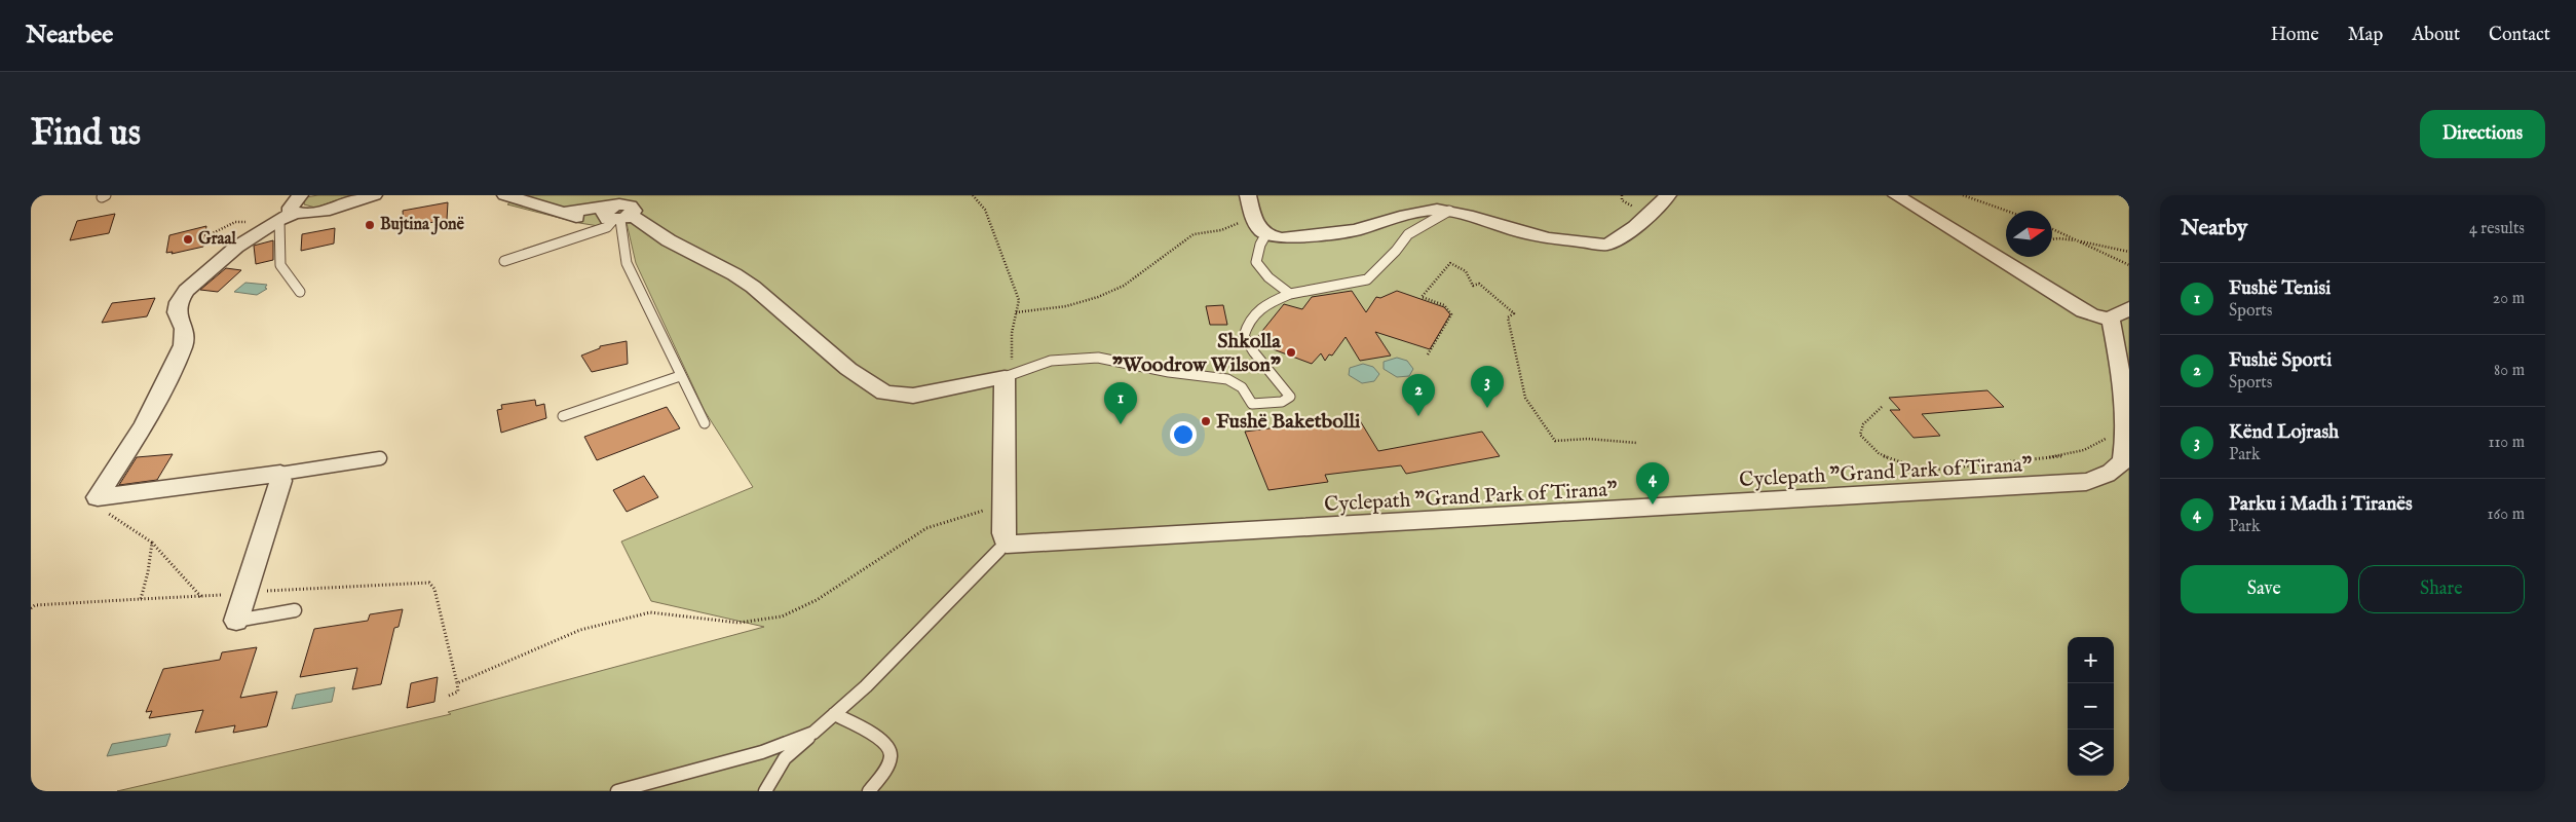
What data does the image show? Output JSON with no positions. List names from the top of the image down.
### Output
{
  "places": [
    "Bujtina Jonë",
    "Graal",
    "Shkolla \"Woodrow Wilson\"",
    "Fushë Baketbolli"
  ],
  "north": "right",
  "page": {
    "header": "Nearbee",
    "nav": [
      "Home",
      "Map",
      "About",
      "Contact"
    ],
    "buttons": [
      "Directions",
      ["Save", "Share"]
    ],
    "title": "Find us",
    "heading": ["Nearby", "4 results"],
    "list": [
      {
        "mark": "1",
        "name": "Fushë Tenisi",
        "note": "Sports",
        "value": "20 m"
      },
      {
        "mark": "2",
        "name": "Fushë Sporti",
        "note": "Sports",
        "value": "80 m"
      },
      {
        "mark": "3",
        "name": "Kënd Lojrash",
        "note": "Park",
        "value": "110 m"
      },
      {
        "mark": "4",
        "name": "Parku i Madh i Tiranës",
        "note": "Park",
        "value": "160 m"
      }
    ],
    "pins": [
      "3",
      "2",
      "1",
      "4"
    ],
    "map_buttons": ["+", "−"]
  }
}
